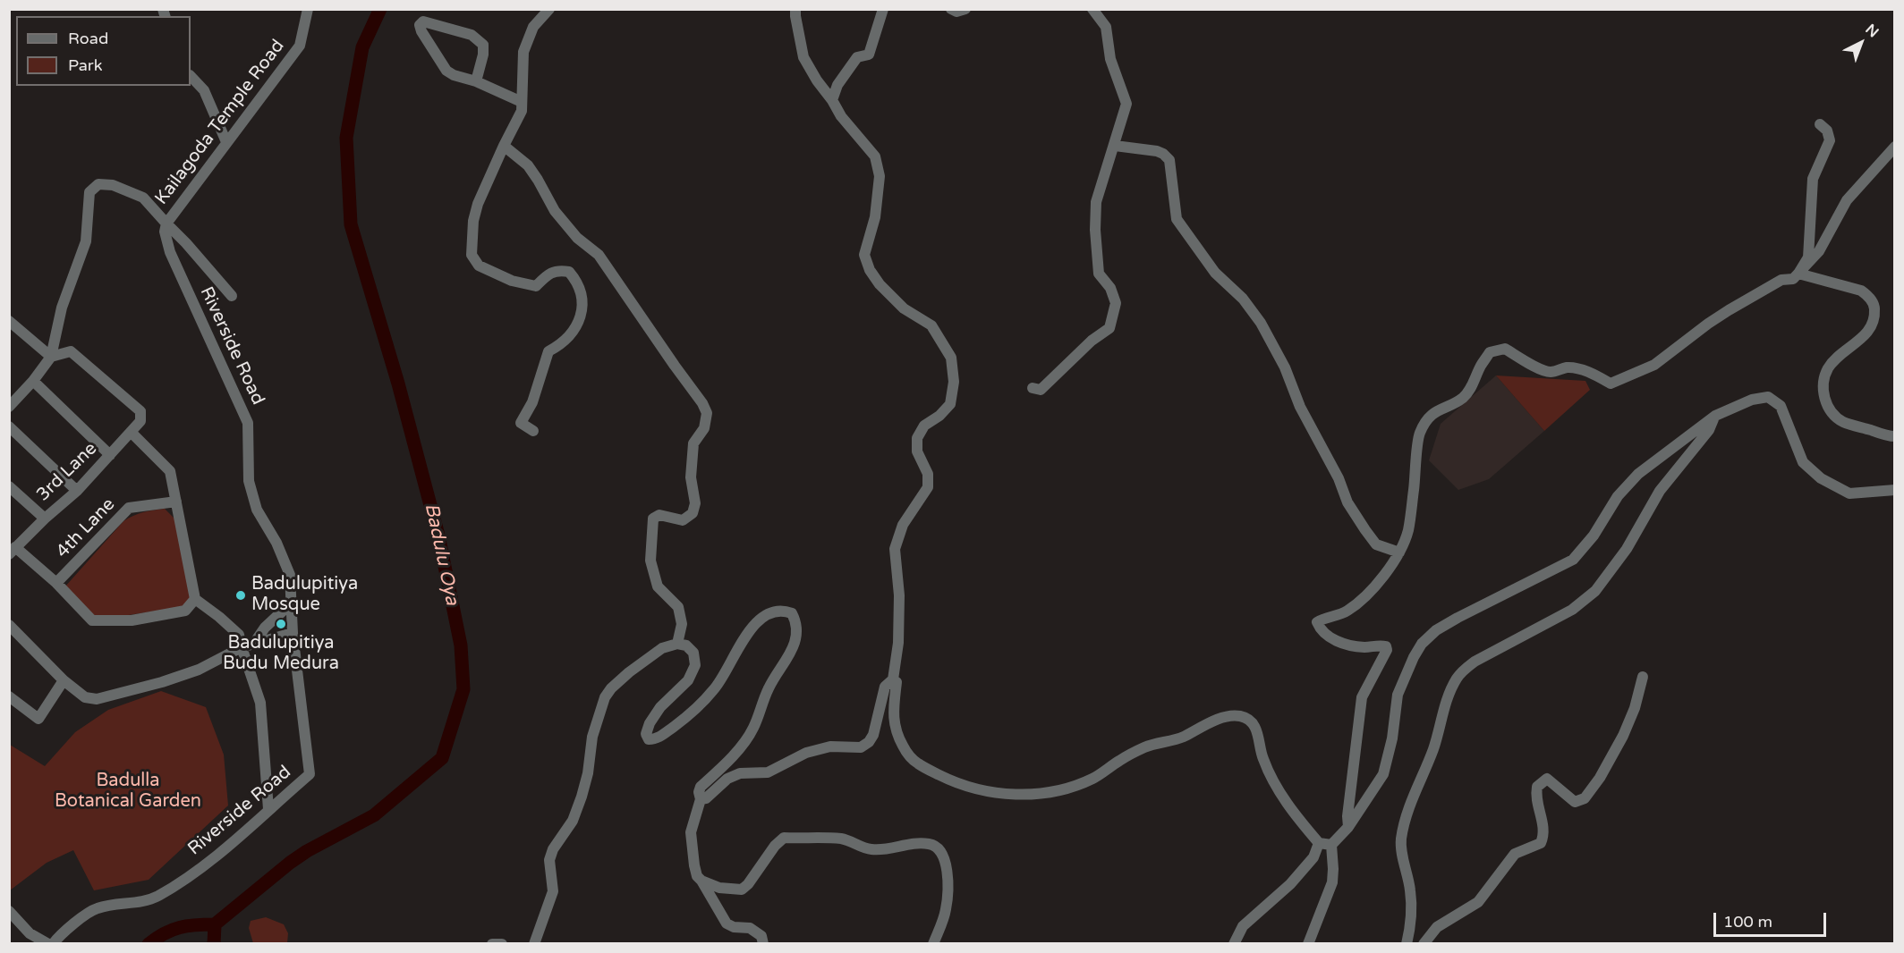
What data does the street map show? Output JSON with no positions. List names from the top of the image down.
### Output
{
  "streets": {
    "street": [
      "Kailagoda Temple Road",
      "Riverside Road",
      "3rd Lane",
      "4th Lane"
    ]
  },
  "crossings": [
    ["Kailagoda Temple Road", "Riverside Road"]
  ],
  "water": ["Badulu Oya"],
  "parks": ["Badulla Botanical Garden"],
  "places": ["Badulupitiya Mosque", "Badulupitiya Budu Medura"],
  "legend": ["Road", "Park"],
  "scale_bar": "100 m",
  "north": "top right"
}
